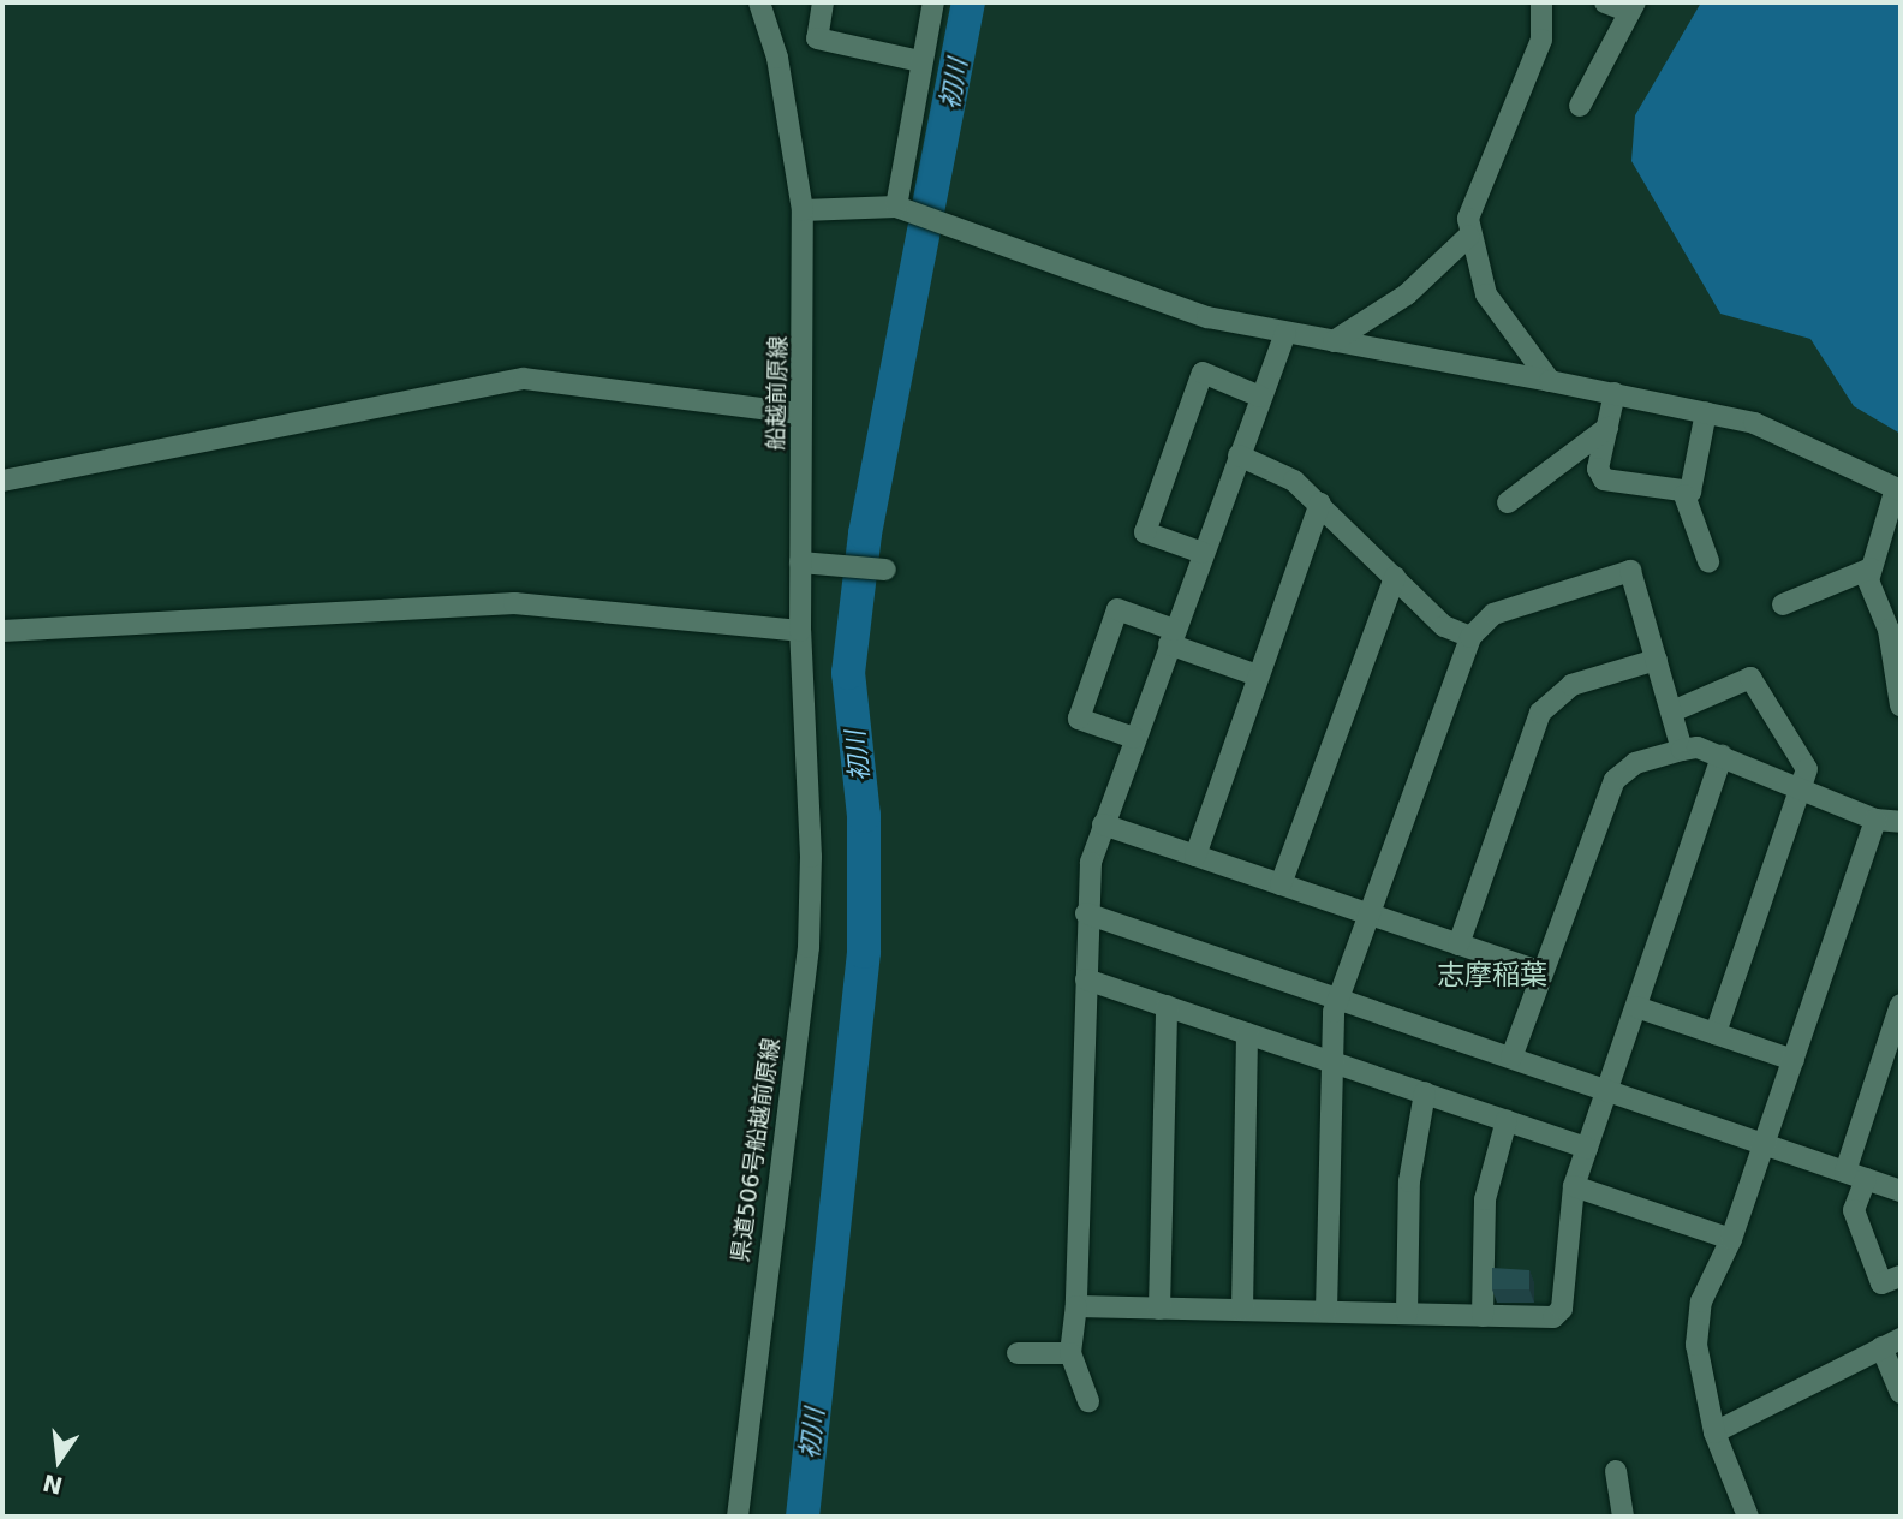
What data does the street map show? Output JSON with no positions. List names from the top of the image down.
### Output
{
  "streets": {
    "street": ["船越前原線", "県道506号船越前原線"]
  },
  "crossings": [
    ["船越前原線", "県道506号船越前原線"]
  ],
  "districts": ["志摩稲葉"],
  "water": ["初川"],
  "north": "bottom"
}
